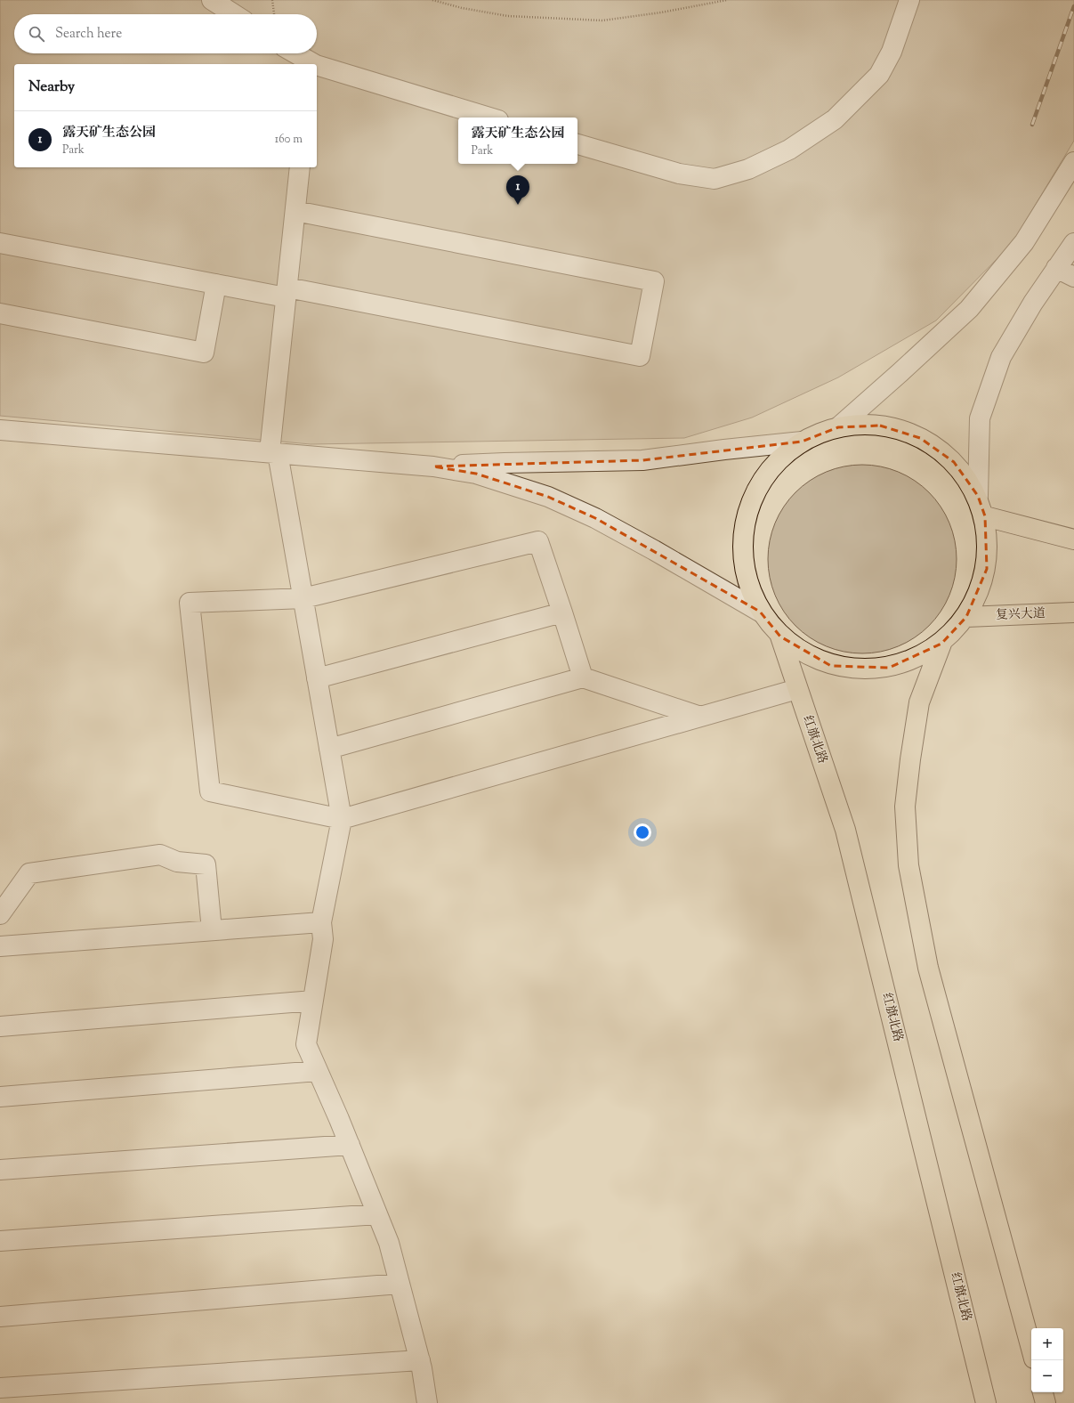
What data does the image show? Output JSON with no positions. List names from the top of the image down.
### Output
{
  "streets": {
    "main road": ["复兴大道", "红旗北路"]
  },
  "page": {
    "search": "Search here",
    "heading": "Nearby",
    "list": [
      {
        "mark": "1",
        "name": "露天矿生态公园",
        "note": "Park",
        "value": "160 m"
      }
    ],
    "popup": ["露天矿生态公园", "Park"],
    "pins": "1",
    "map_buttons": ["+", "−"]
  }
}
